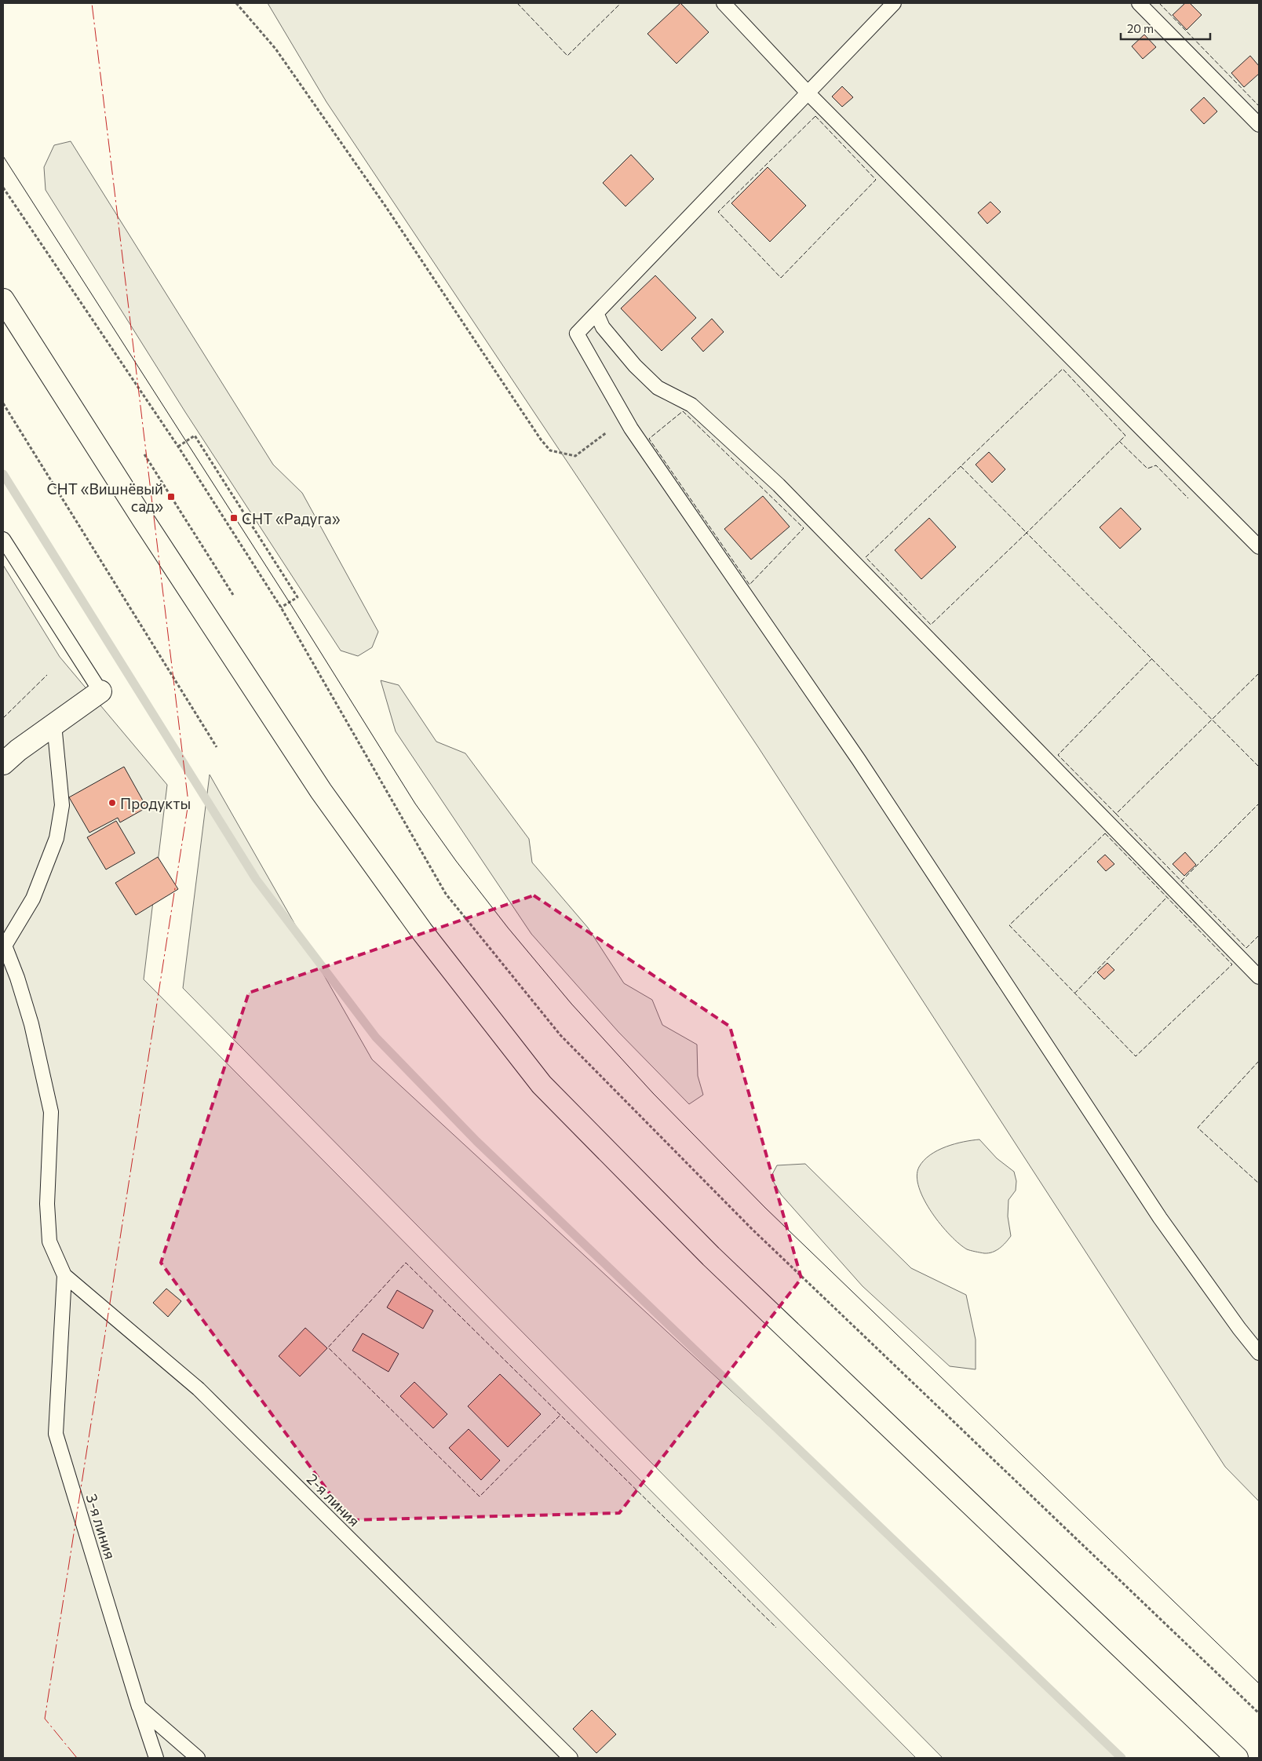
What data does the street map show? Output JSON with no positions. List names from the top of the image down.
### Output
{
  "streets": {
    "lane": ["2-я линия", "3-я линия"]
  },
  "crossings": [
    ["2-я линия", "3-я линия"]
  ],
  "places": {
    "transit": ["СНТ «Вишнёвый сад»", "СНТ «Радуга»"],
    "other": ["Продукты"]
  },
  "scale_bar": "20 m"
}
